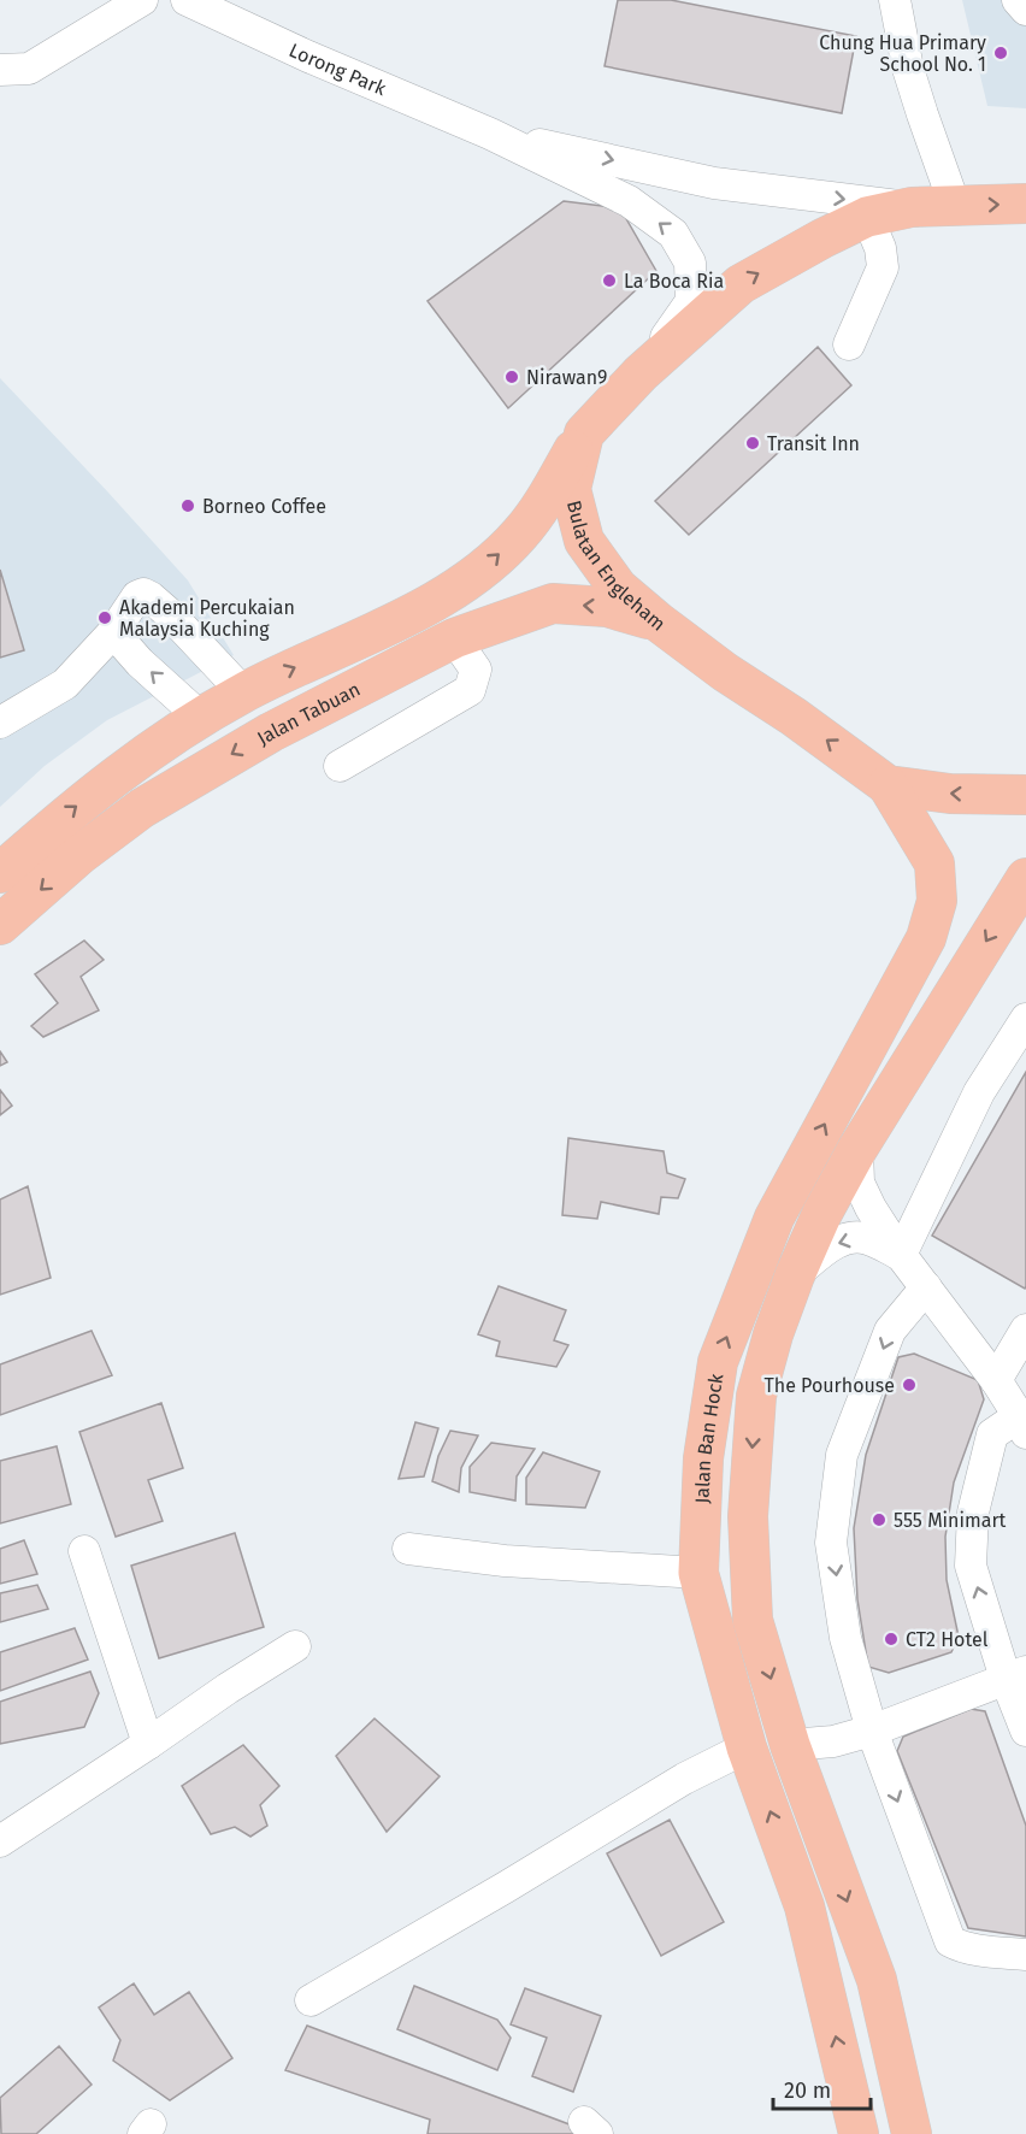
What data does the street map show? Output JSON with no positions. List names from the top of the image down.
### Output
{
  "streets": {
    "main road": ["Bulatan Engleham", "Jalan Tabuan", "Jalan Ban Hock"],
    "street": ["Lorong Park"]
  },
  "crossings": [
    ["Bulatan Engleham", "Jalan Tabuan"],
    ["Bulatan Engleham", "Jalan Ban Hock"]
  ],
  "places": [
    "Chung Hua Primary School No. 1",
    "La Boca Ria",
    "Nirawan9",
    "Transit Inn",
    "Borneo Coffee",
    "Akademi Percukaian Malaysia Kuching",
    "The Pourhouse",
    "555 Minimart",
    "CT2 Hotel"
  ],
  "scale_bar": "20 m"
}
